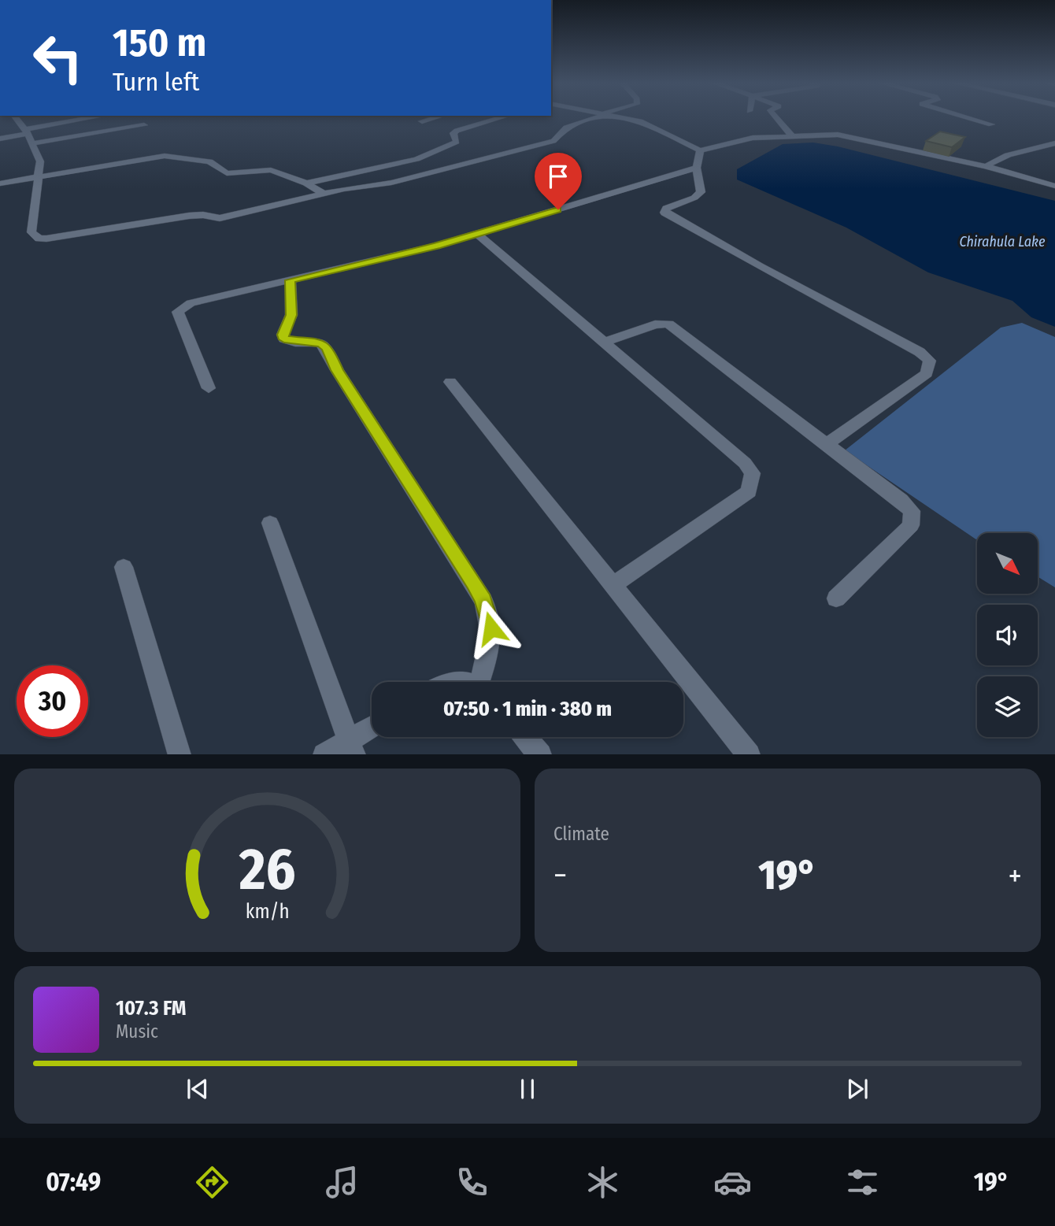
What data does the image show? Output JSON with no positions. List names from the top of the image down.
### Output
{
  "water": ["Chirahula Lake"],
  "north": "bottom right",
  "page": {
    "turn": ["150 m", "Turn left"],
    "limit": "30",
    "trip": "07:50 · 1 min · 380 m",
    "tile": "Climate",
    "heat": ["−", "19°", "+"],
    "song": ["107.3 FM", "Music"],
    "tabs": ["07:49", "19°"],
    "gauge": ["26", "km/h"]
  }
}
